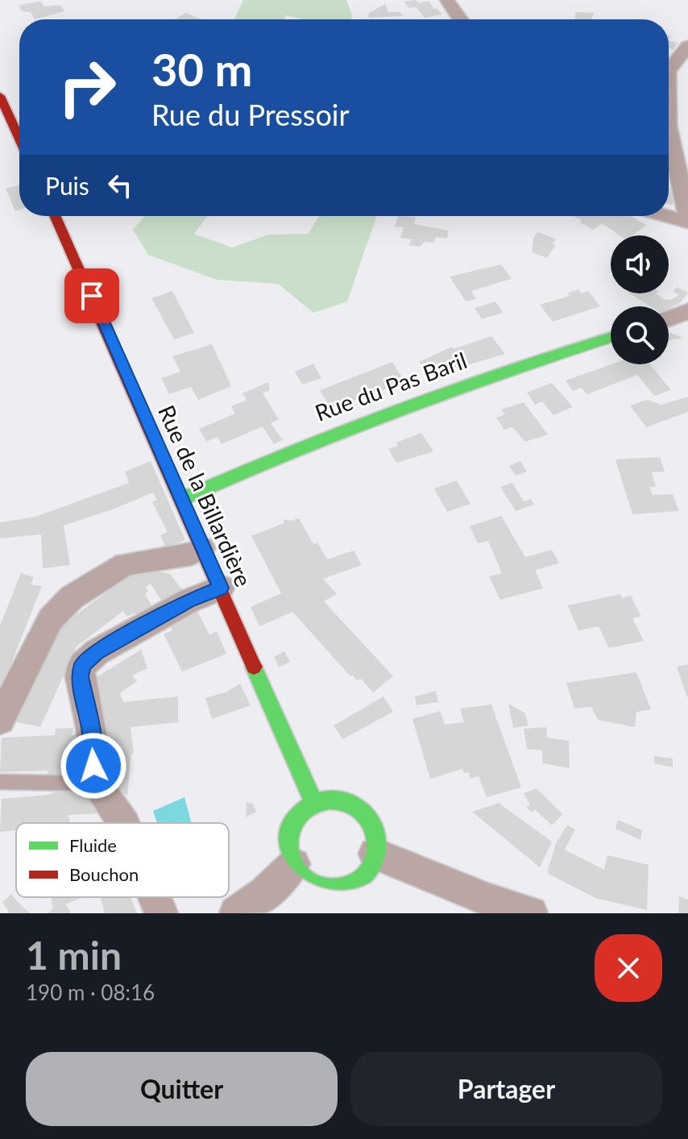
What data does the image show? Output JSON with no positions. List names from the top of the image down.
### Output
{
  "streets": {
    "street": ["Rue du Pas Baril", "Rue de la Billardière"]
  },
  "crossings": [
    ["Rue du Pas Baril", "Rue de la Billardière"]
  ],
  "legend": ["Fluide", "Bouchon"],
  "page": {
    "turn": ["30 m", "Rue du Pressoir"],
    "then": "Puis",
    "heading": ["1 min", "190 m · 08:16"],
    "buttons": ["Quitter", "Partager"]
  }
}
